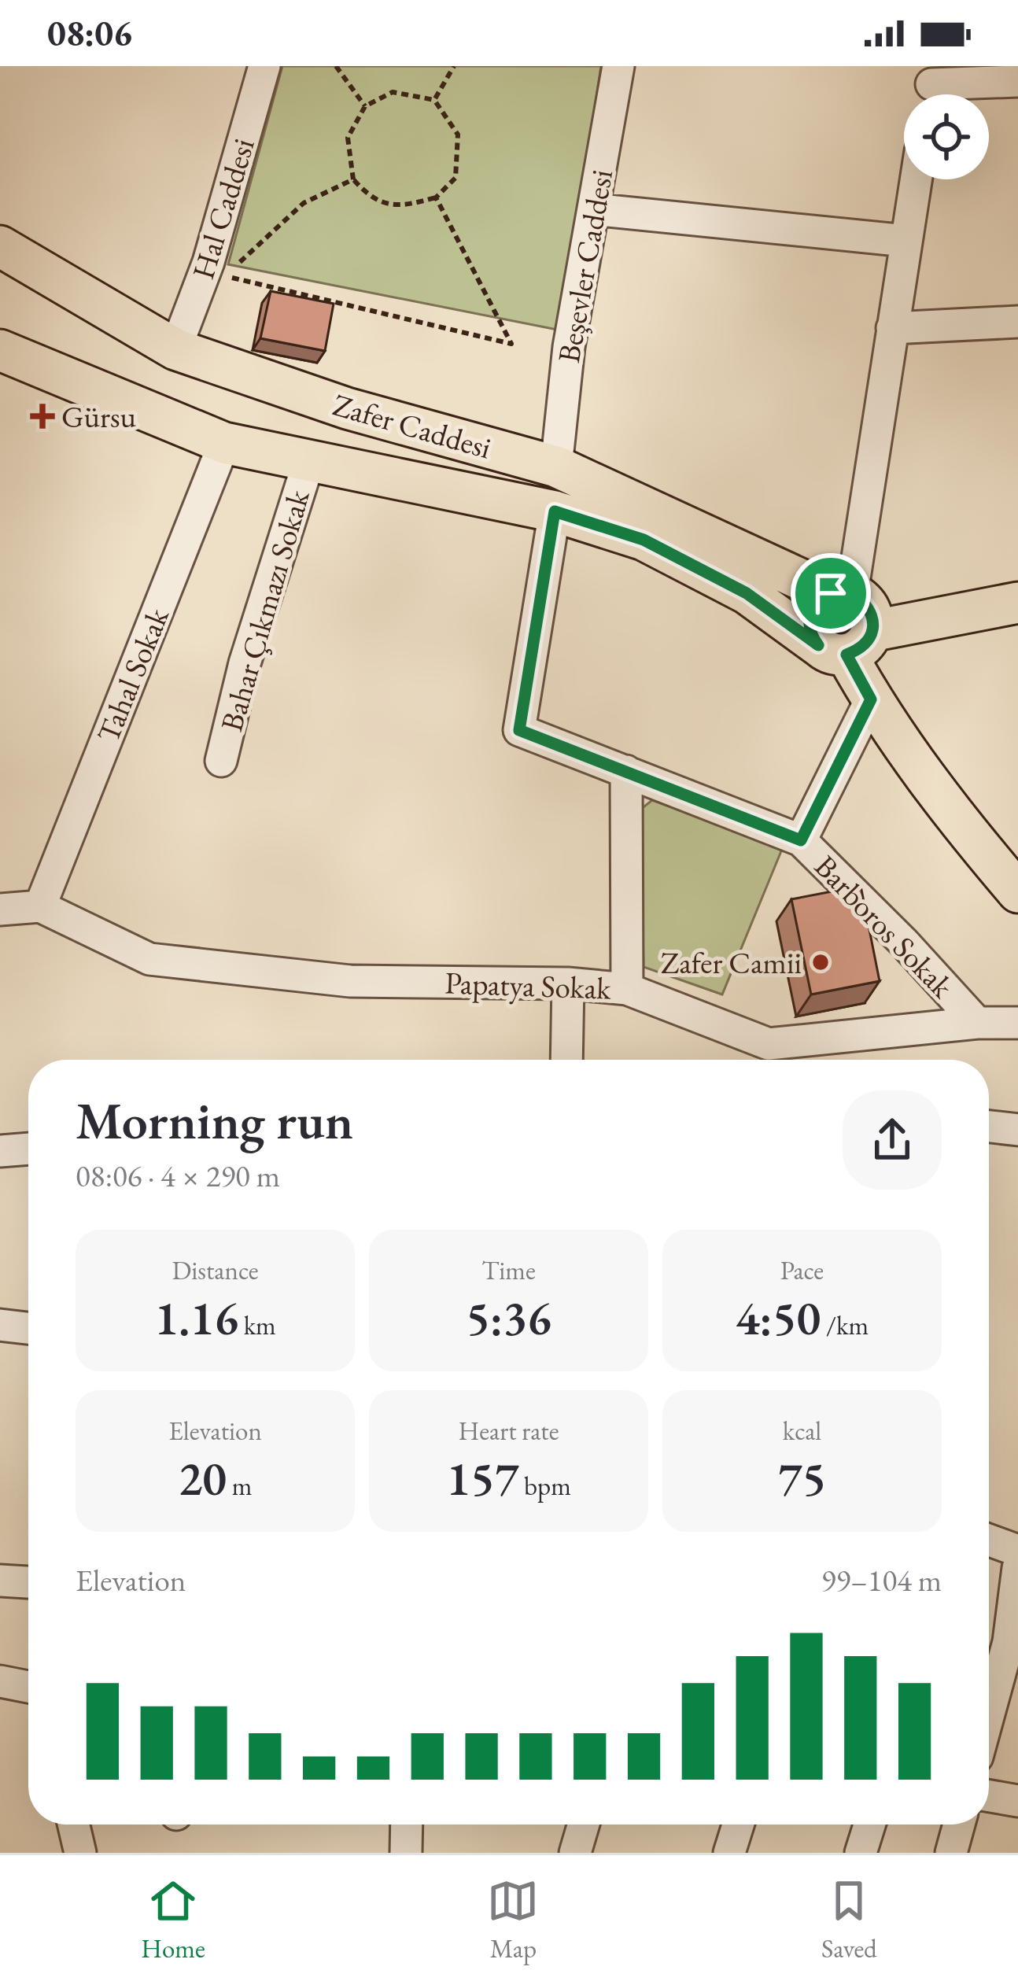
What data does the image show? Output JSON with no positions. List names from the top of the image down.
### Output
{
  "streets": {
    "main road": ["Zafer Caddesi"],
    "street": [
      "Hal Caddesi",
      "Beşevler Caddesi",
      "Bahar Çıkmazı Sokak",
      "Tahal Sokak",
      "Barboros Sokak",
      "Papatya Sokak"
    ]
  },
  "crossings": [
    ["Hal Caddesi", "Zafer Caddesi"],
    ["Beşevler Caddesi", "Zafer Caddesi"],
    ["Zafer Caddesi", "Bahar Çıkmazı Sokak"],
    ["Zafer Caddesi", "Tahal Sokak"],
    ["Zafer Caddesi", "Barboros Sokak"],
    ["Tahal Sokak", "Papatya Sokak"],
    ["Barboros Sokak", "Papatya Sokak"]
  ],
  "places": {
    "health": ["Gürsu"],
    "other": ["Zafer Camii"]
  },
  "page": {
    "status": "08:06",
    "heading": ["Morning run", "08:06 · 4 × 290 m"],
    "stats": [
      ["Distance", "1.16 km"],
      ["Time", "5:36"],
      ["Pace", "4:50 /km"],
      ["Elevation", "20 m"],
      ["Heart rate", "157 bpm"],
      ["kcal", "75"]
    ],
    "chart": ["Elevation", "99–104 m"],
    "tabs": ["Home", "Map", "Saved"]
  }
}
